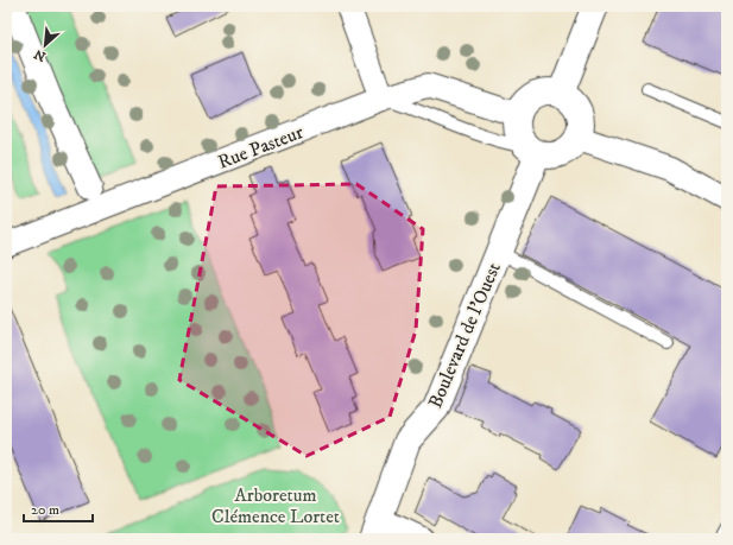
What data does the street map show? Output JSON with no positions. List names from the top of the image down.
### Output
{
  "streets": {
    "street": ["Rue Pasteur", "Boulevard de l'Ouest"]
  },
  "crossings": [
    ["Rue Pasteur", "Boulevard de l'Ouest"]
  ],
  "parks": ["Arboretum Clémence Lortet"],
  "scale_bar": "20 m",
  "north": "bottom left"
}
